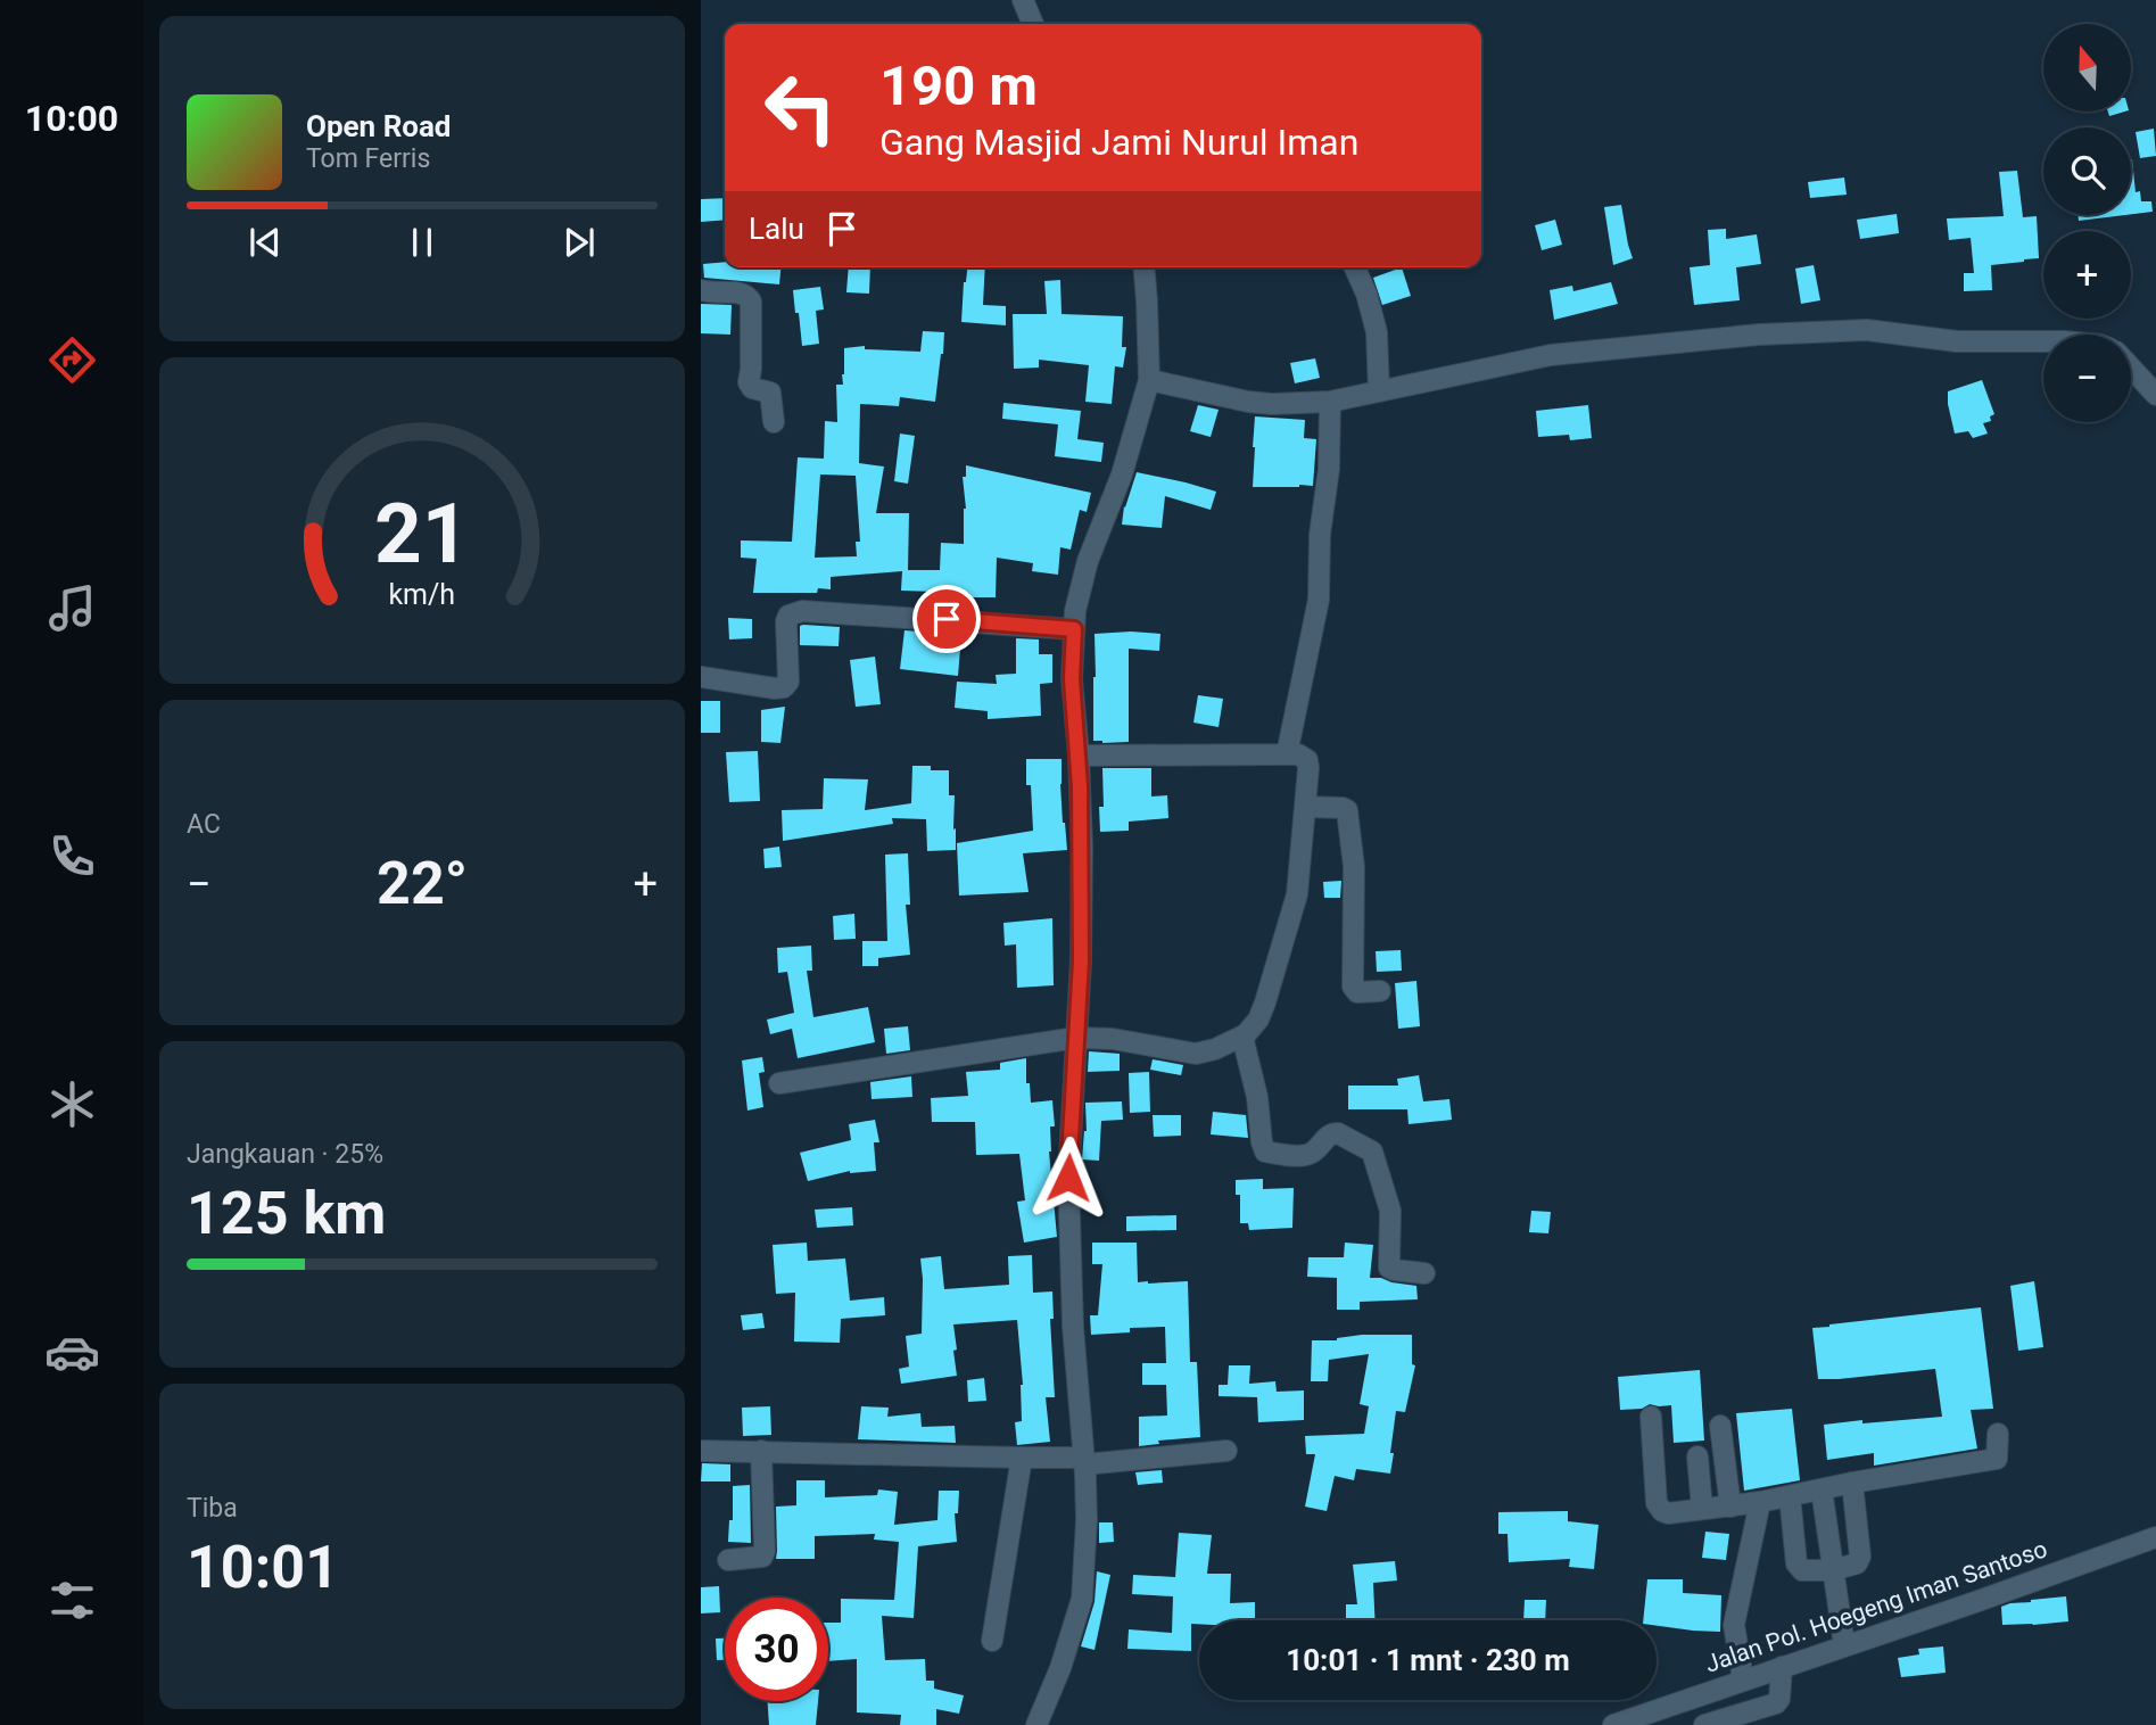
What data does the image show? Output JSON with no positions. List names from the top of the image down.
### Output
{
  "streets": {
    "street": ["Jalan Pol. Hoegeng Iman Santoso"]
  },
  "north": "top",
  "page": {
    "tabs": "10:00",
    "map_buttons": ["+", "−"],
    "turn": ["190 m", "Gang Masjid Jami Nurul Iman"],
    "song": ["Open Road", "Tom Ferris"],
    "then": "Lalu",
    "tile": [
      "AC",
      ["Jangkauan · 25%", "125 km"],
      ["Tiba", "10:01"]
    ],
    "heat": ["−", "22°", "+"],
    "limit": "30",
    "trip": "10:01 · 1 mnt · 230 m",
    "gauge": ["21", "km/h"]
  }
}
